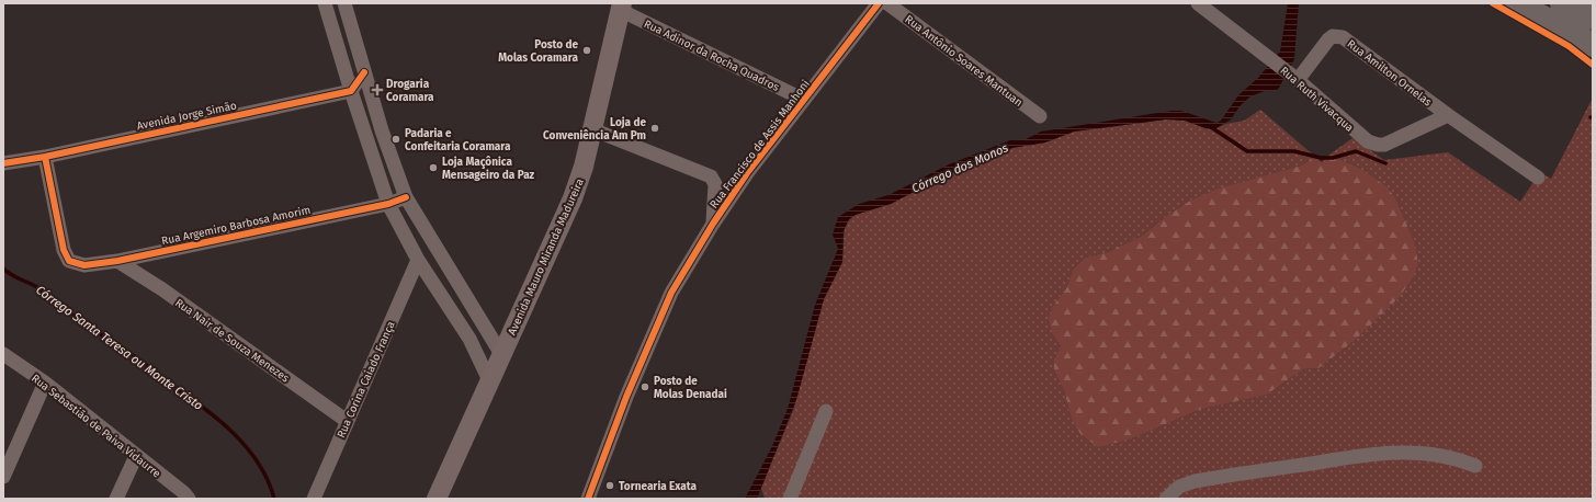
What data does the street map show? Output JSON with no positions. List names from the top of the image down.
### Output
{
  "streets": {
    "main road": ["Avenida Mauro Miranda Madureira"],
    "street": [
      "Rua Adinor da Rocha Quadros",
      "Rua Antônio Soares Mantuan",
      "Rua Amilton Ornelas",
      "Rua Ruth Vivacqua",
      "Avenida Jorge Simão",
      "Rua Francisco de Assis Manhoni",
      "Rua Argemiro Barbosa Amorim",
      "Rua Nair de Souza Menezes",
      "Rua Corina Caiado França",
      "Rua Sebastião de Paiva Vidaurre"
    ]
  },
  "crossings": [
    ["Rua Adinor da Rocha Quadros", "Rua Francisco de Assis Manhoni"],
    ["Rua Adinor da Rocha Quadros", "Avenida Mauro Miranda Madureira"],
    ["Rua Amilton Ornelas", "Rua Ruth Vivacqua"],
    ["Avenida Jorge Simão", "Rua Argemiro Barbosa Amorim"],
    ["Rua Argemiro Barbosa Amorim", "Rua Nair de Souza Menezes"],
    ["Rua Nair de Souza Menezes", "Rua Corina Caiado França"]
  ],
  "water": ["Córrego dos Monos", "Córrego Santa Teresa ou Monte Cristo"],
  "places": {
    "other": [
      "Posto de Molas Coramara",
      "Loja de Conveniência Am Pm",
      "Padaria e Confeitaria Coramara",
      "Loja Maçônica Mensageiro da Paz",
      "Posto de Molas Denadai",
      "Tornearia Exata"
    ],
    "health": ["Drogaria Coramara"]
  }
}
